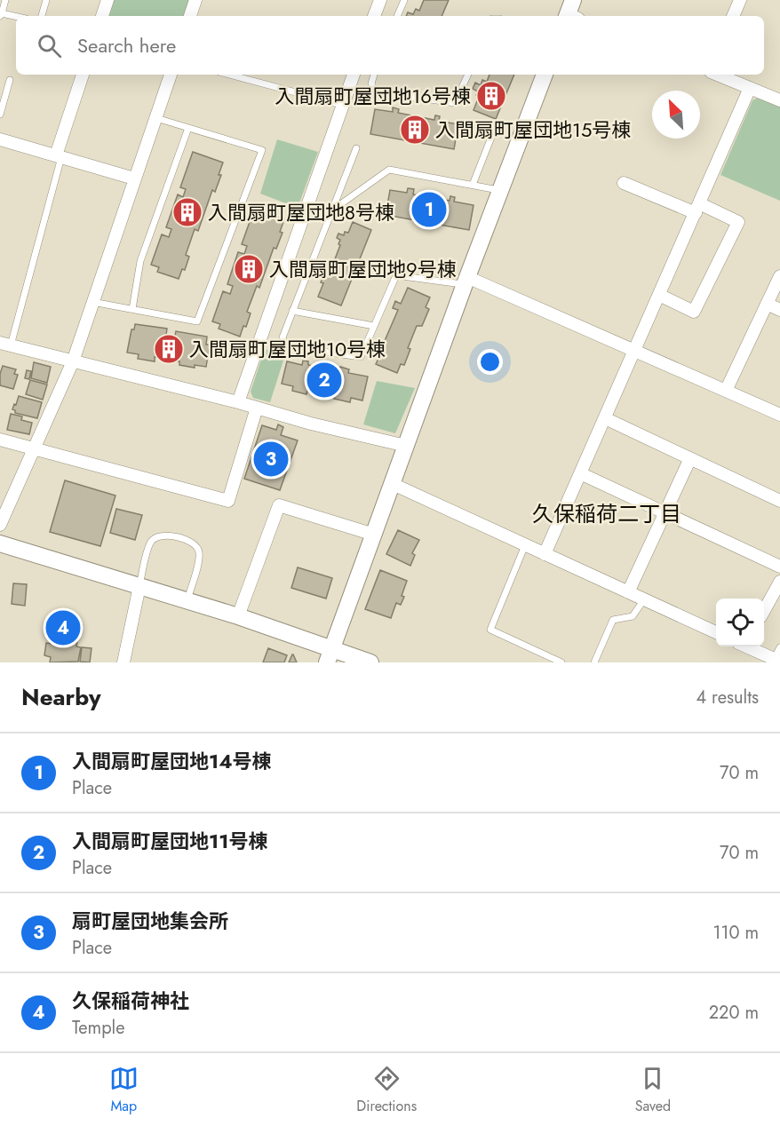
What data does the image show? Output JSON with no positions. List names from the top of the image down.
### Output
{
  "districts": ["久保稲荷二丁目"],
  "places": {
    "building": [
      "入間扇町屋団地16号棟",
      "入間扇町屋団地15号棟",
      "入間扇町屋団地8号棟",
      "入間扇町屋団地9号棟",
      "入間扇町屋団地10号棟"
    ]
  },
  "north": "top left",
  "page": {
    "search": "Search here",
    "pins": [
      "1",
      "2",
      "3",
      "4"
    ],
    "heading": ["Nearby", "4 results"],
    "list": [
      {
        "mark": "1",
        "name": "入間扇町屋団地14号棟",
        "note": "Place",
        "value": "70 m"
      },
      {
        "mark": "2",
        "name": "入間扇町屋団地11号棟",
        "note": "Place",
        "value": "70 m"
      },
      {
        "mark": "3",
        "name": "扇町屋団地集会所",
        "note": "Place",
        "value": "110 m"
      },
      {
        "mark": "4",
        "name": "久保稲荷神社",
        "note": "Temple",
        "value": "220 m"
      }
    ],
    "nav": ["Map", "Directions", "Saved"]
  }
}
